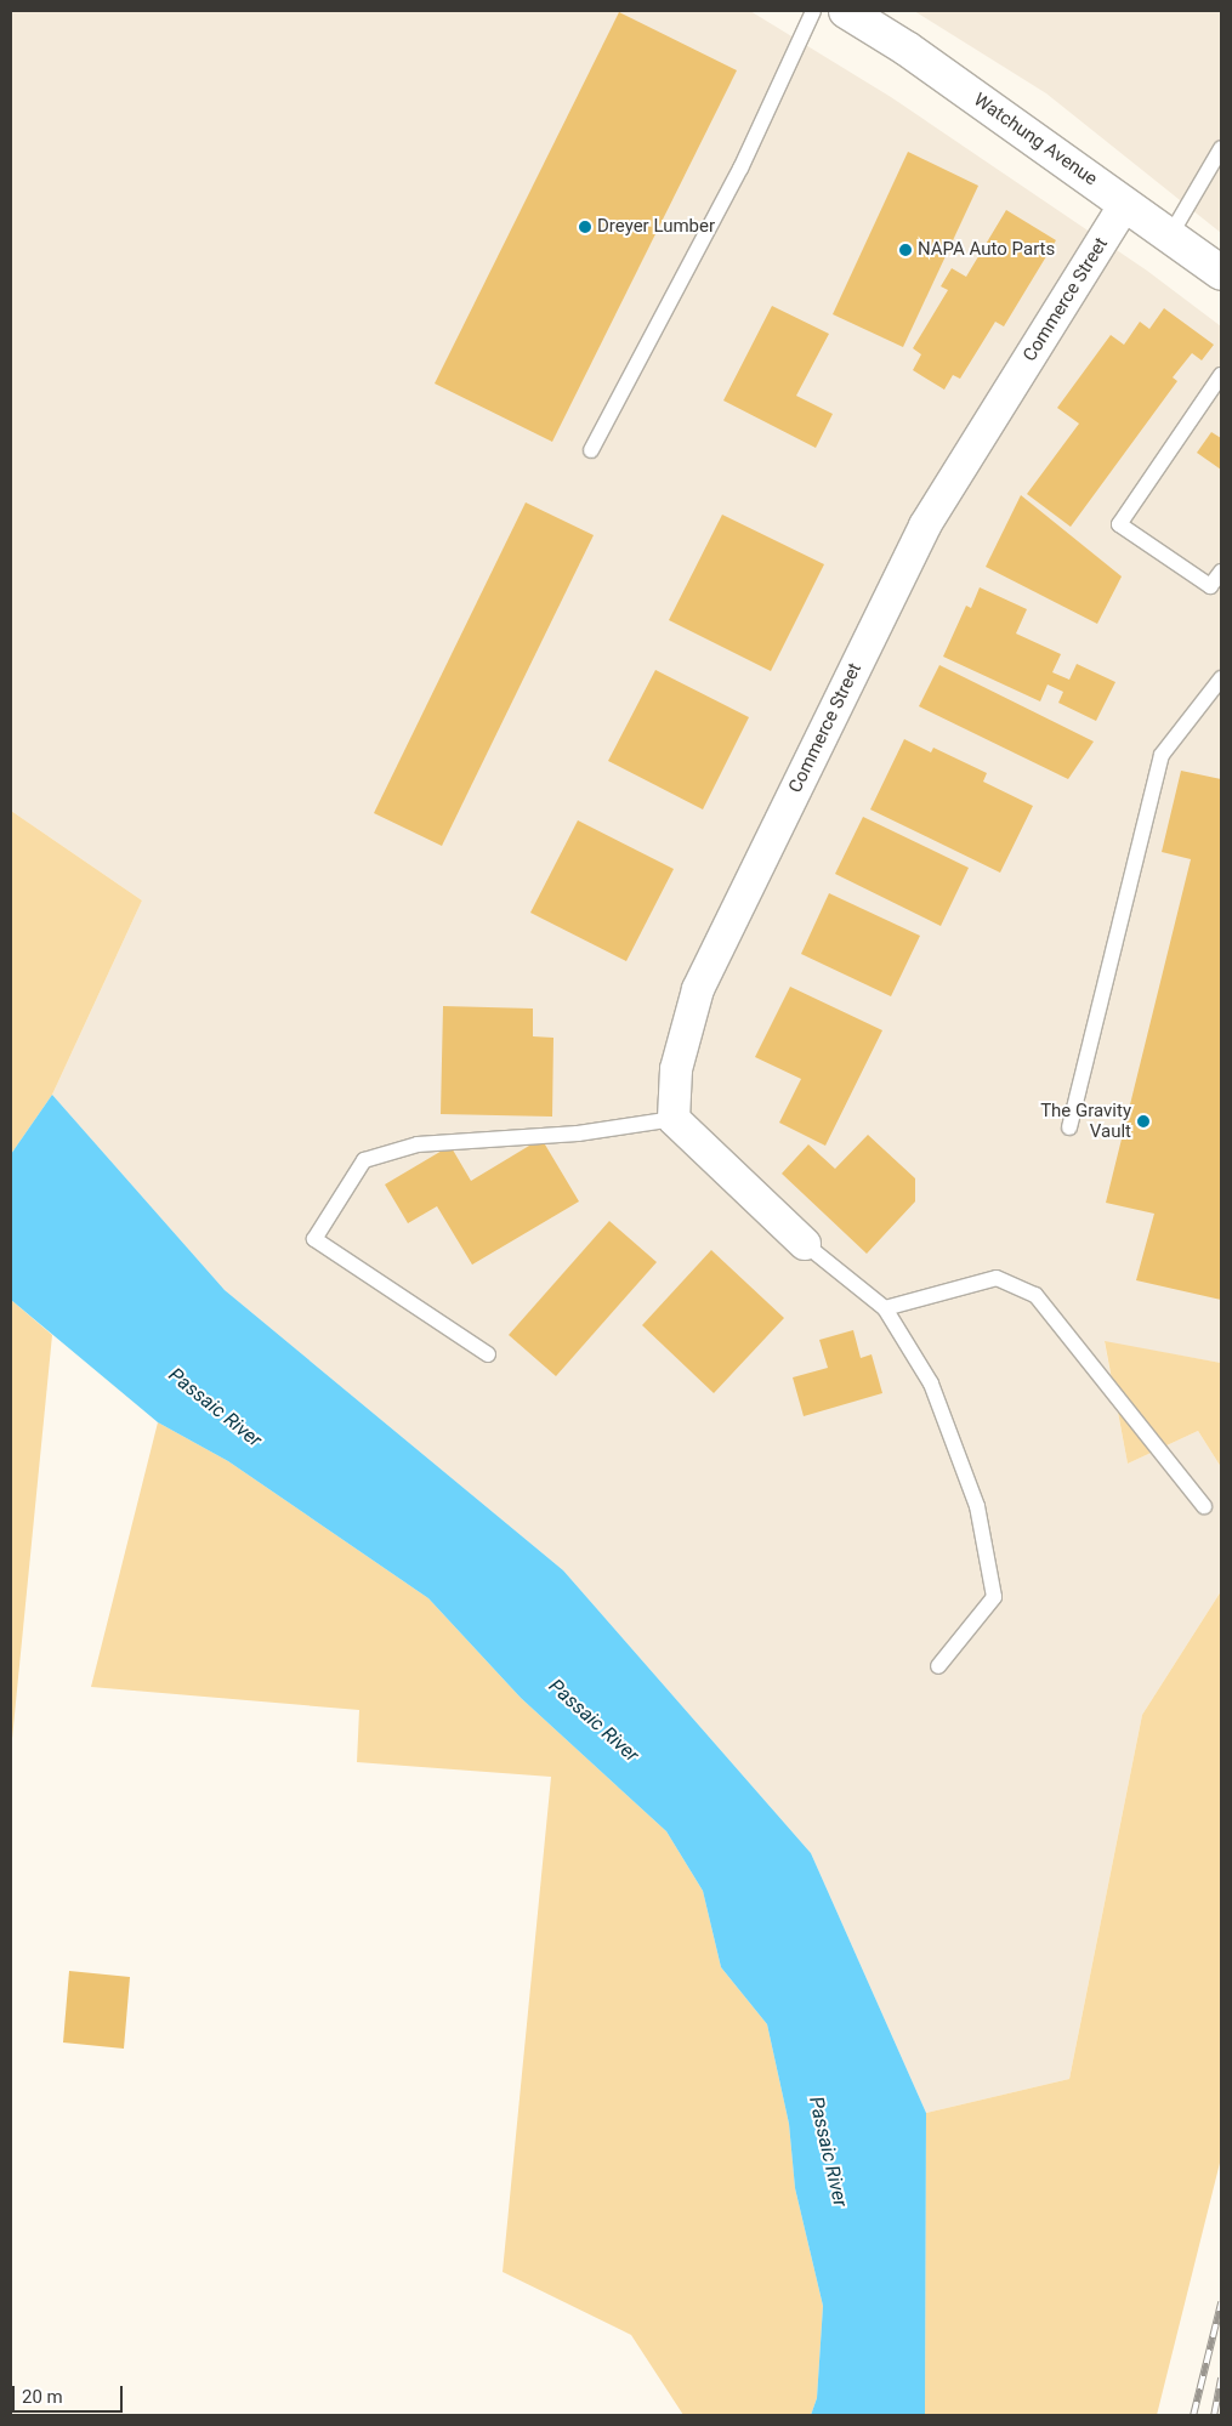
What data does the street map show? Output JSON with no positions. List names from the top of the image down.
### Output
{
  "streets": {
    "main road": ["Watchung Avenue"],
    "street": ["Commerce Street"]
  },
  "crossings": [
    ["Watchung Avenue", "Commerce Street"]
  ],
  "water": ["Passaic River"],
  "places": ["Dreyer Lumber", "NAPA Auto Parts", "The Gravity Vault"],
  "scale_bar": "20 m"
}
